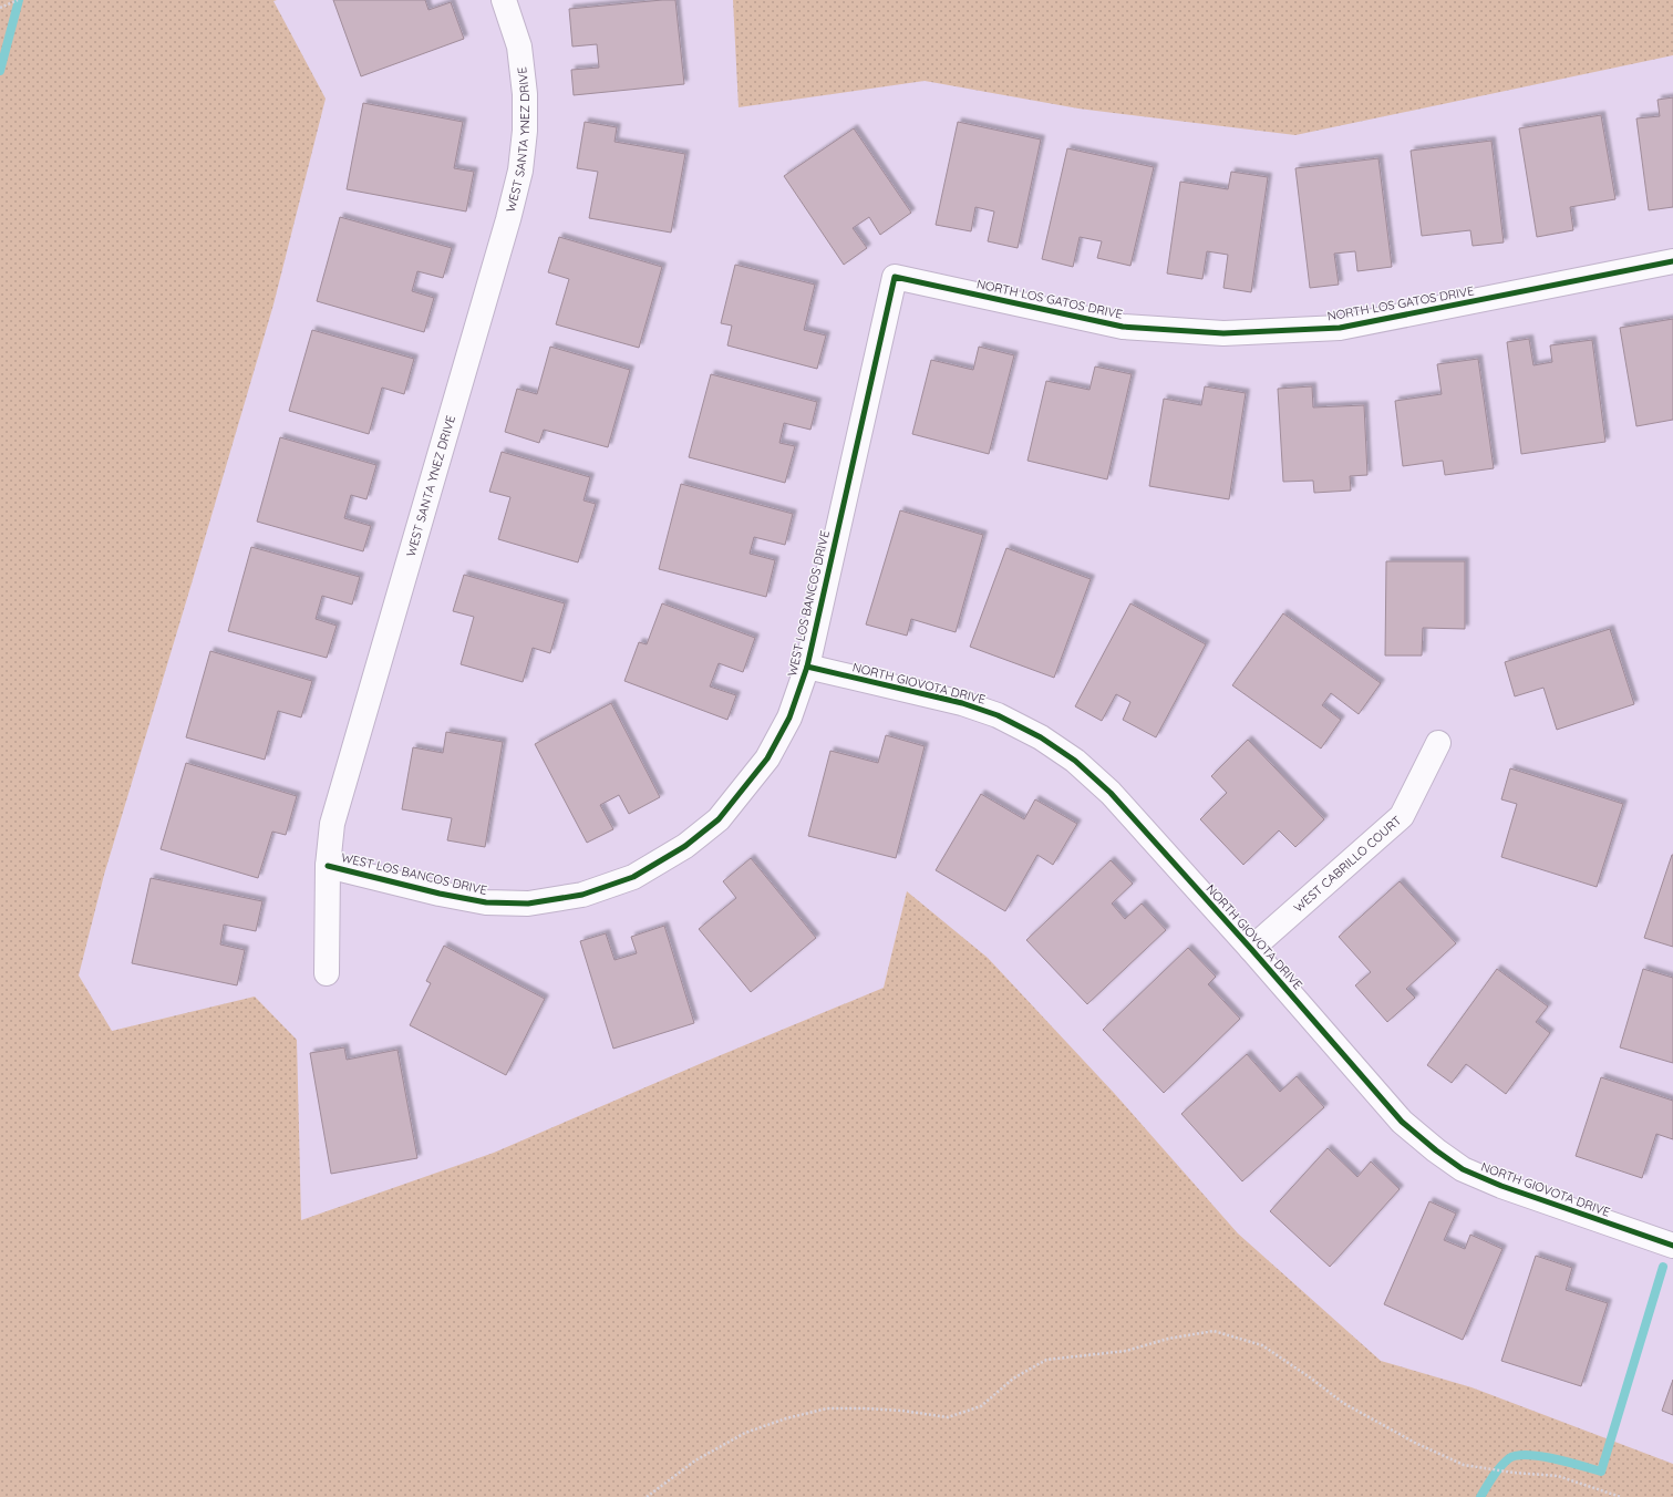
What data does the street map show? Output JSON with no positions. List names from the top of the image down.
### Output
{
  "streets": {
    "street": [
      "WEST SANTA YNEZ DRIVE",
      "NORTH LOS GATOS DRIVE",
      "WEST LOS BANCOS DRIVE",
      "NORTH GIOVOTA DRIVE",
      "WEST CABRILLO COURT"
    ]
  },
  "crossings": [
    ["WEST SANTA YNEZ DRIVE", "WEST LOS BANCOS DRIVE"],
    ["NORTH LOS GATOS DRIVE", "WEST LOS BANCOS DRIVE"],
    ["WEST LOS BANCOS DRIVE", "NORTH GIOVOTA DRIVE"],
    ["NORTH GIOVOTA DRIVE", "WEST CABRILLO COURT"]
  ]
}
